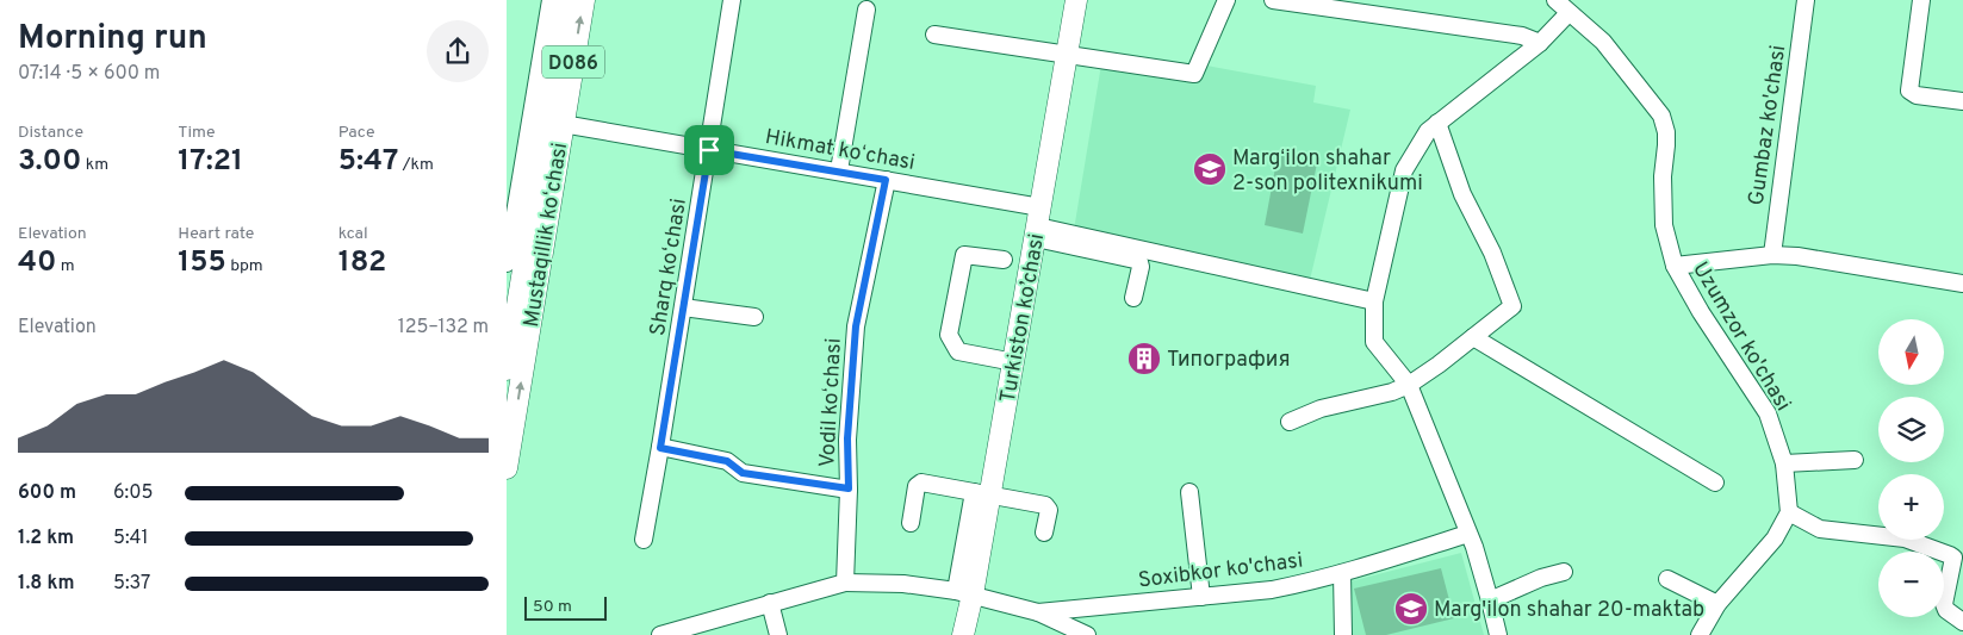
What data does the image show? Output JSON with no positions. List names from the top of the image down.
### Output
{
  "streets": {
    "main road": ["D086", "Mustaqillik koʻchasi", "Turkiston ko’chasi"],
    "street": [
      "Gumbaz ko'chasi",
      "Hikmat koʻchasi",
      "Sharq koʻchasi",
      "Uzumzor ko'chasi",
      "Vodil koʻchasi",
      "Soxibkor ko'chasi"
    ]
  },
  "crossings": [
    ["Hikmat koʻchasi", "Mustaqillik koʻchasi"],
    ["Hikmat koʻchasi", "Sharq koʻchasi"],
    ["Hikmat koʻchasi", "Turkiston ko’chasi"],
    ["Hikmat koʻchasi", "Vodil koʻchasi"],
    ["Turkiston ko’chasi", "Soxibkor ko'chasi"],
    ["Vodil koʻchasi", "Soxibkor ko'chasi"]
  ],
  "places": {
    "school or university": ["Margʻilon shahar 2-son politexnikumi", "Marg'ilon shahar 20-maktab"],
    "building": ["Типография"]
  },
  "scale_bar": "50 m",
  "north": "bottom",
  "page": {
    "heading": ["Morning run", "07:14 · 5 × 600 m"],
    "stats": [
      ["Distance", "3.00 km"],
      ["Time", "17:21"],
      ["Pace", "5:47 /km"],
      ["Elevation", "40 m"],
      ["Heart rate", "155 bpm"],
      ["kcal", "182"]
    ],
    "chart": ["Elevation", "125–132 m"],
    "map_buttons": ["+", "−"],
    "list": [
      {
        "name": "600 m",
        "note": "6:05"
      },
      {
        "name": "1.2 km",
        "note": "5:41"
      },
      {
        "name": "1.8 km",
        "note": "5:37"
      }
    ],
    "scale": "50 m"
  }
}
